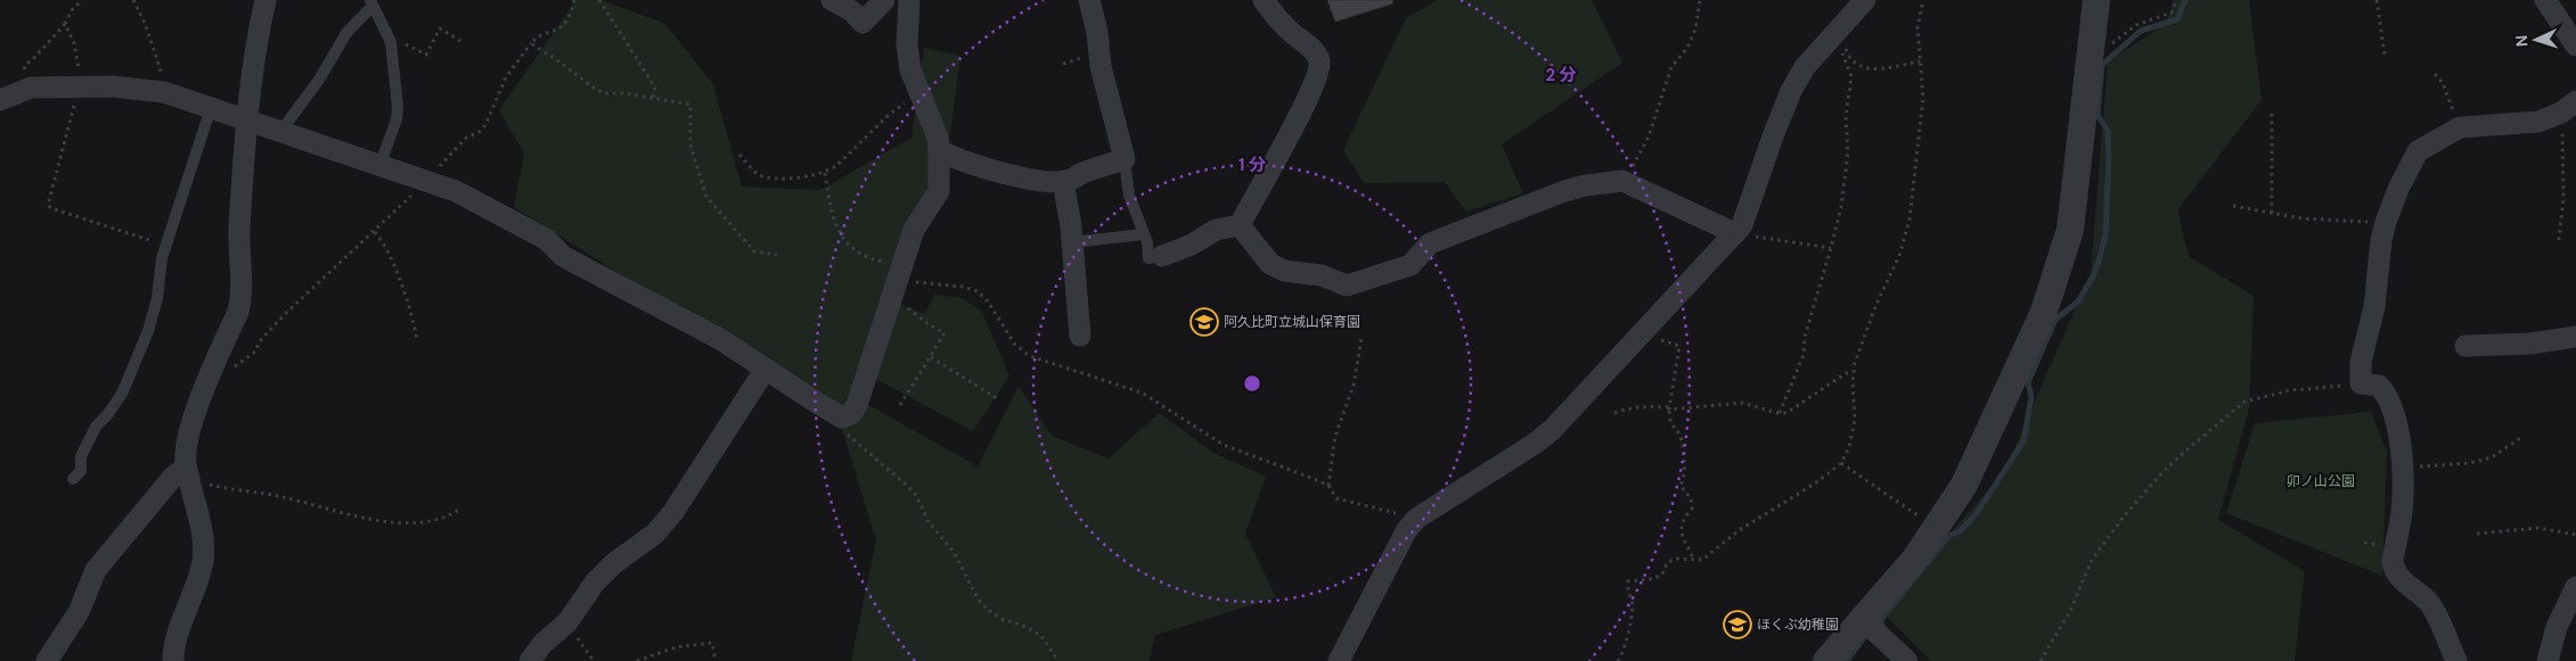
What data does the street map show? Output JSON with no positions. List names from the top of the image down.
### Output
{
  "parks": ["卯ノ山公園"],
  "places": {
    "school or university": ["阿久比町立城山保育園", "ほくぶ幼稚園"]
  },
  "north": "left",
  "rings": ["2 分", "1 分"]
}
